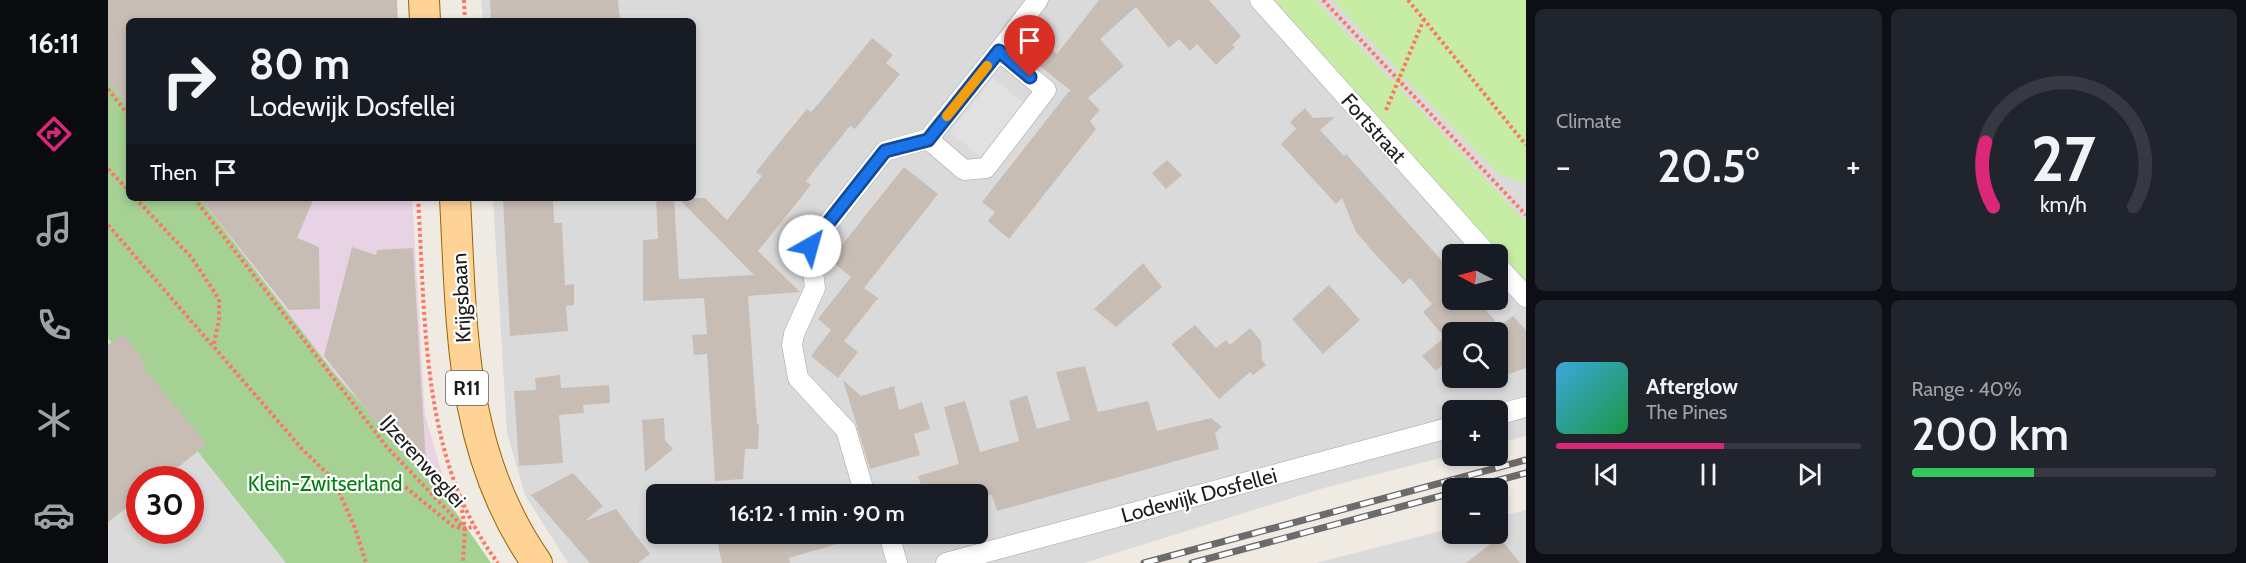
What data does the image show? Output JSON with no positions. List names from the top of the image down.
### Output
{
  "streets": {
    "main road": ["Krijgsbaan", "R11"],
    "street": ["Fortstraat", "Lodewijk Dosfellei"],
    "path": ["IJzerenweglei"]
  },
  "parks": ["Klein-Zwitserland"],
  "north": "left",
  "page": {
    "tabs": "16:11",
    "tile": [
      "Climate",
      ["Range · 40%", "200 km"]
    ],
    "turn": ["80 m", "Lodewijk Dosfellei"],
    "heat": ["−", "20.5°", "+"],
    "then": "Then",
    "map_buttons": ["+", "−"],
    "song": ["Afterglow", "The Pines"],
    "limit": "30",
    "trip": "16:12 · 1 min · 90 m",
    "gauge": ["27", "km/h"]
  }
}
